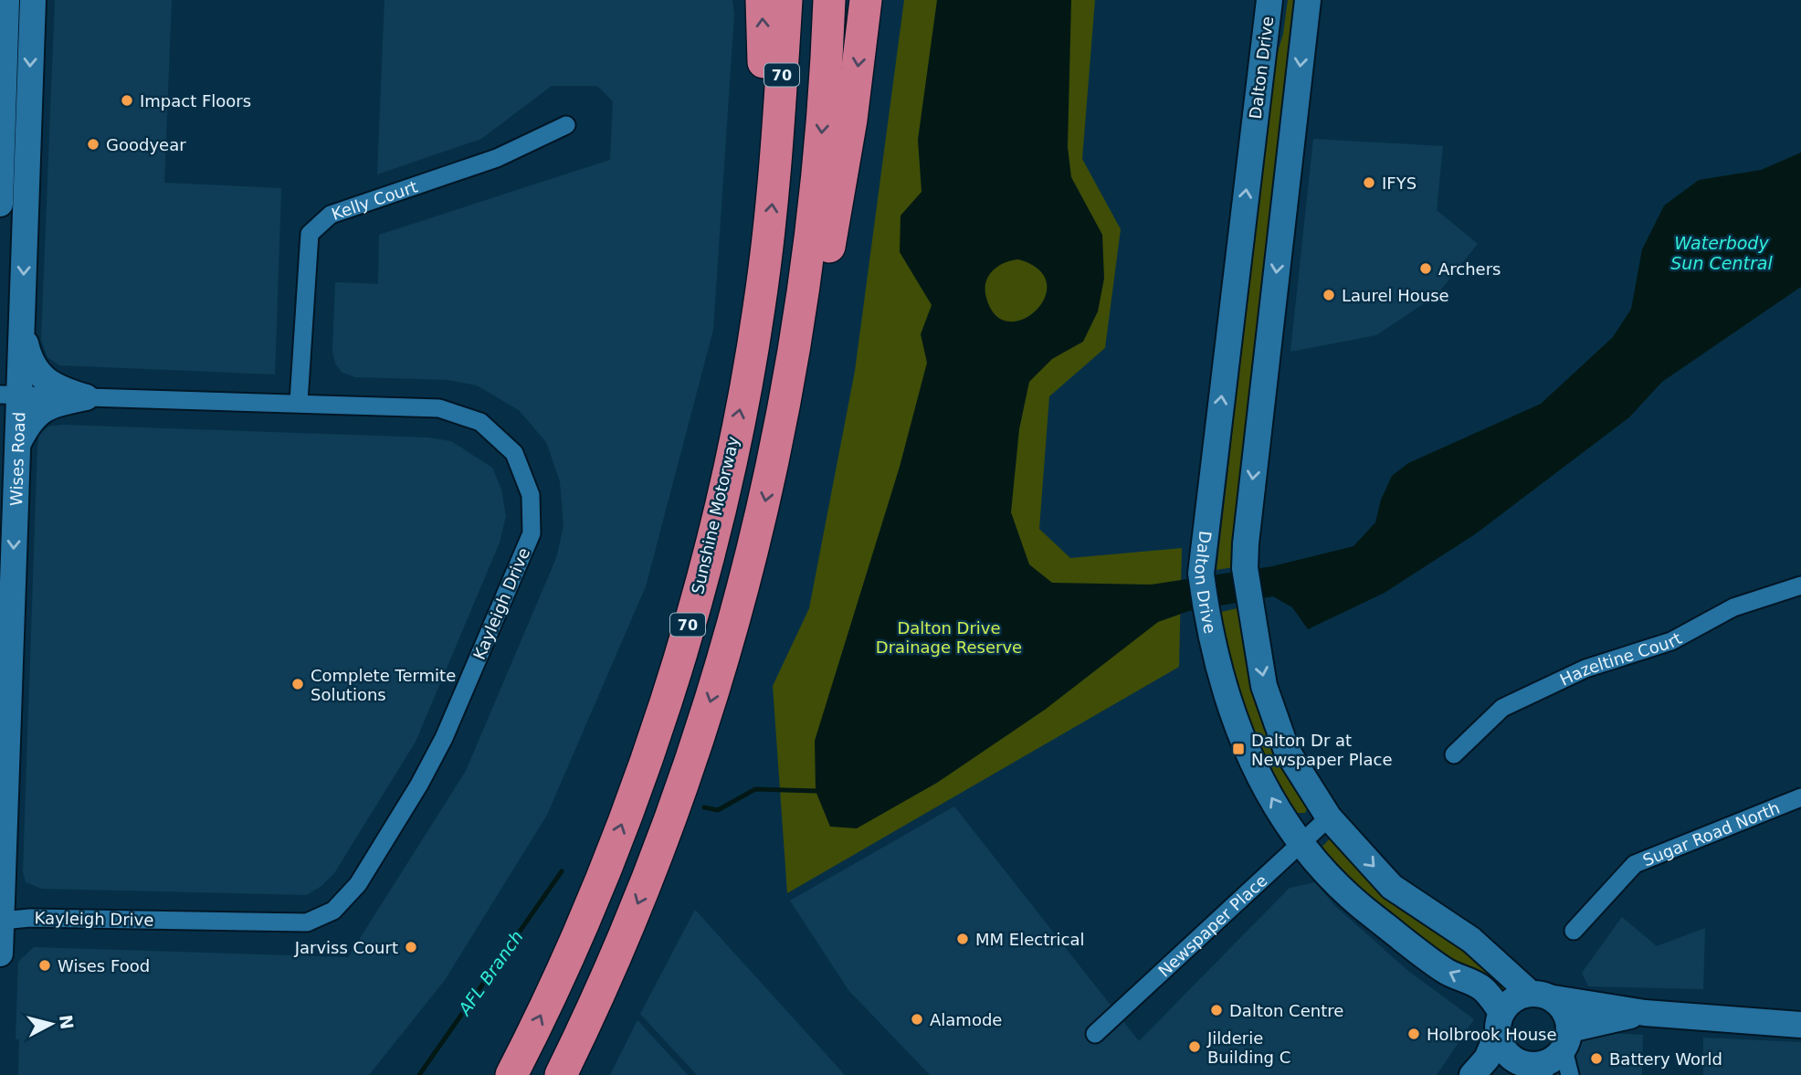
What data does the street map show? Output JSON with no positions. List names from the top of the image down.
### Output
{
  "streets": {
    "highway": ["70", "Sunshine Motorway"],
    "main road": ["Dalton Drive", "Wises Road"],
    "street": [
      "Kelly Court",
      "Kayleigh Drive",
      "Hazeltine Court",
      "Sugar Road North",
      "Newspaper Place"
    ]
  },
  "crossings": [
    ["Dalton Drive", "Newspaper Place"],
    ["Kelly Court", "Kayleigh Drive"],
    ["Wises Road", "Kayleigh Drive"]
  ],
  "one_way": ["Wises Road"],
  "water": ["Waterbody Sun Central", "AFL Branch"],
  "parks": ["Dalton Drive Drainage Reserve"],
  "places": {
    "other": [
      "Impact Floors",
      "Goodyear",
      "IFYS",
      "Archers",
      "Laurel House",
      "Complete Termite Solutions",
      "MM Electrical",
      "Jarviss Court",
      "Wises Food",
      "Dalton Centre",
      "Alamode",
      "Holbrook House",
      "Jilderie Building C",
      "Battery World"
    ],
    "transit": ["Dalton Dr at Newspaper Place"]
  },
  "north": "right"
}
